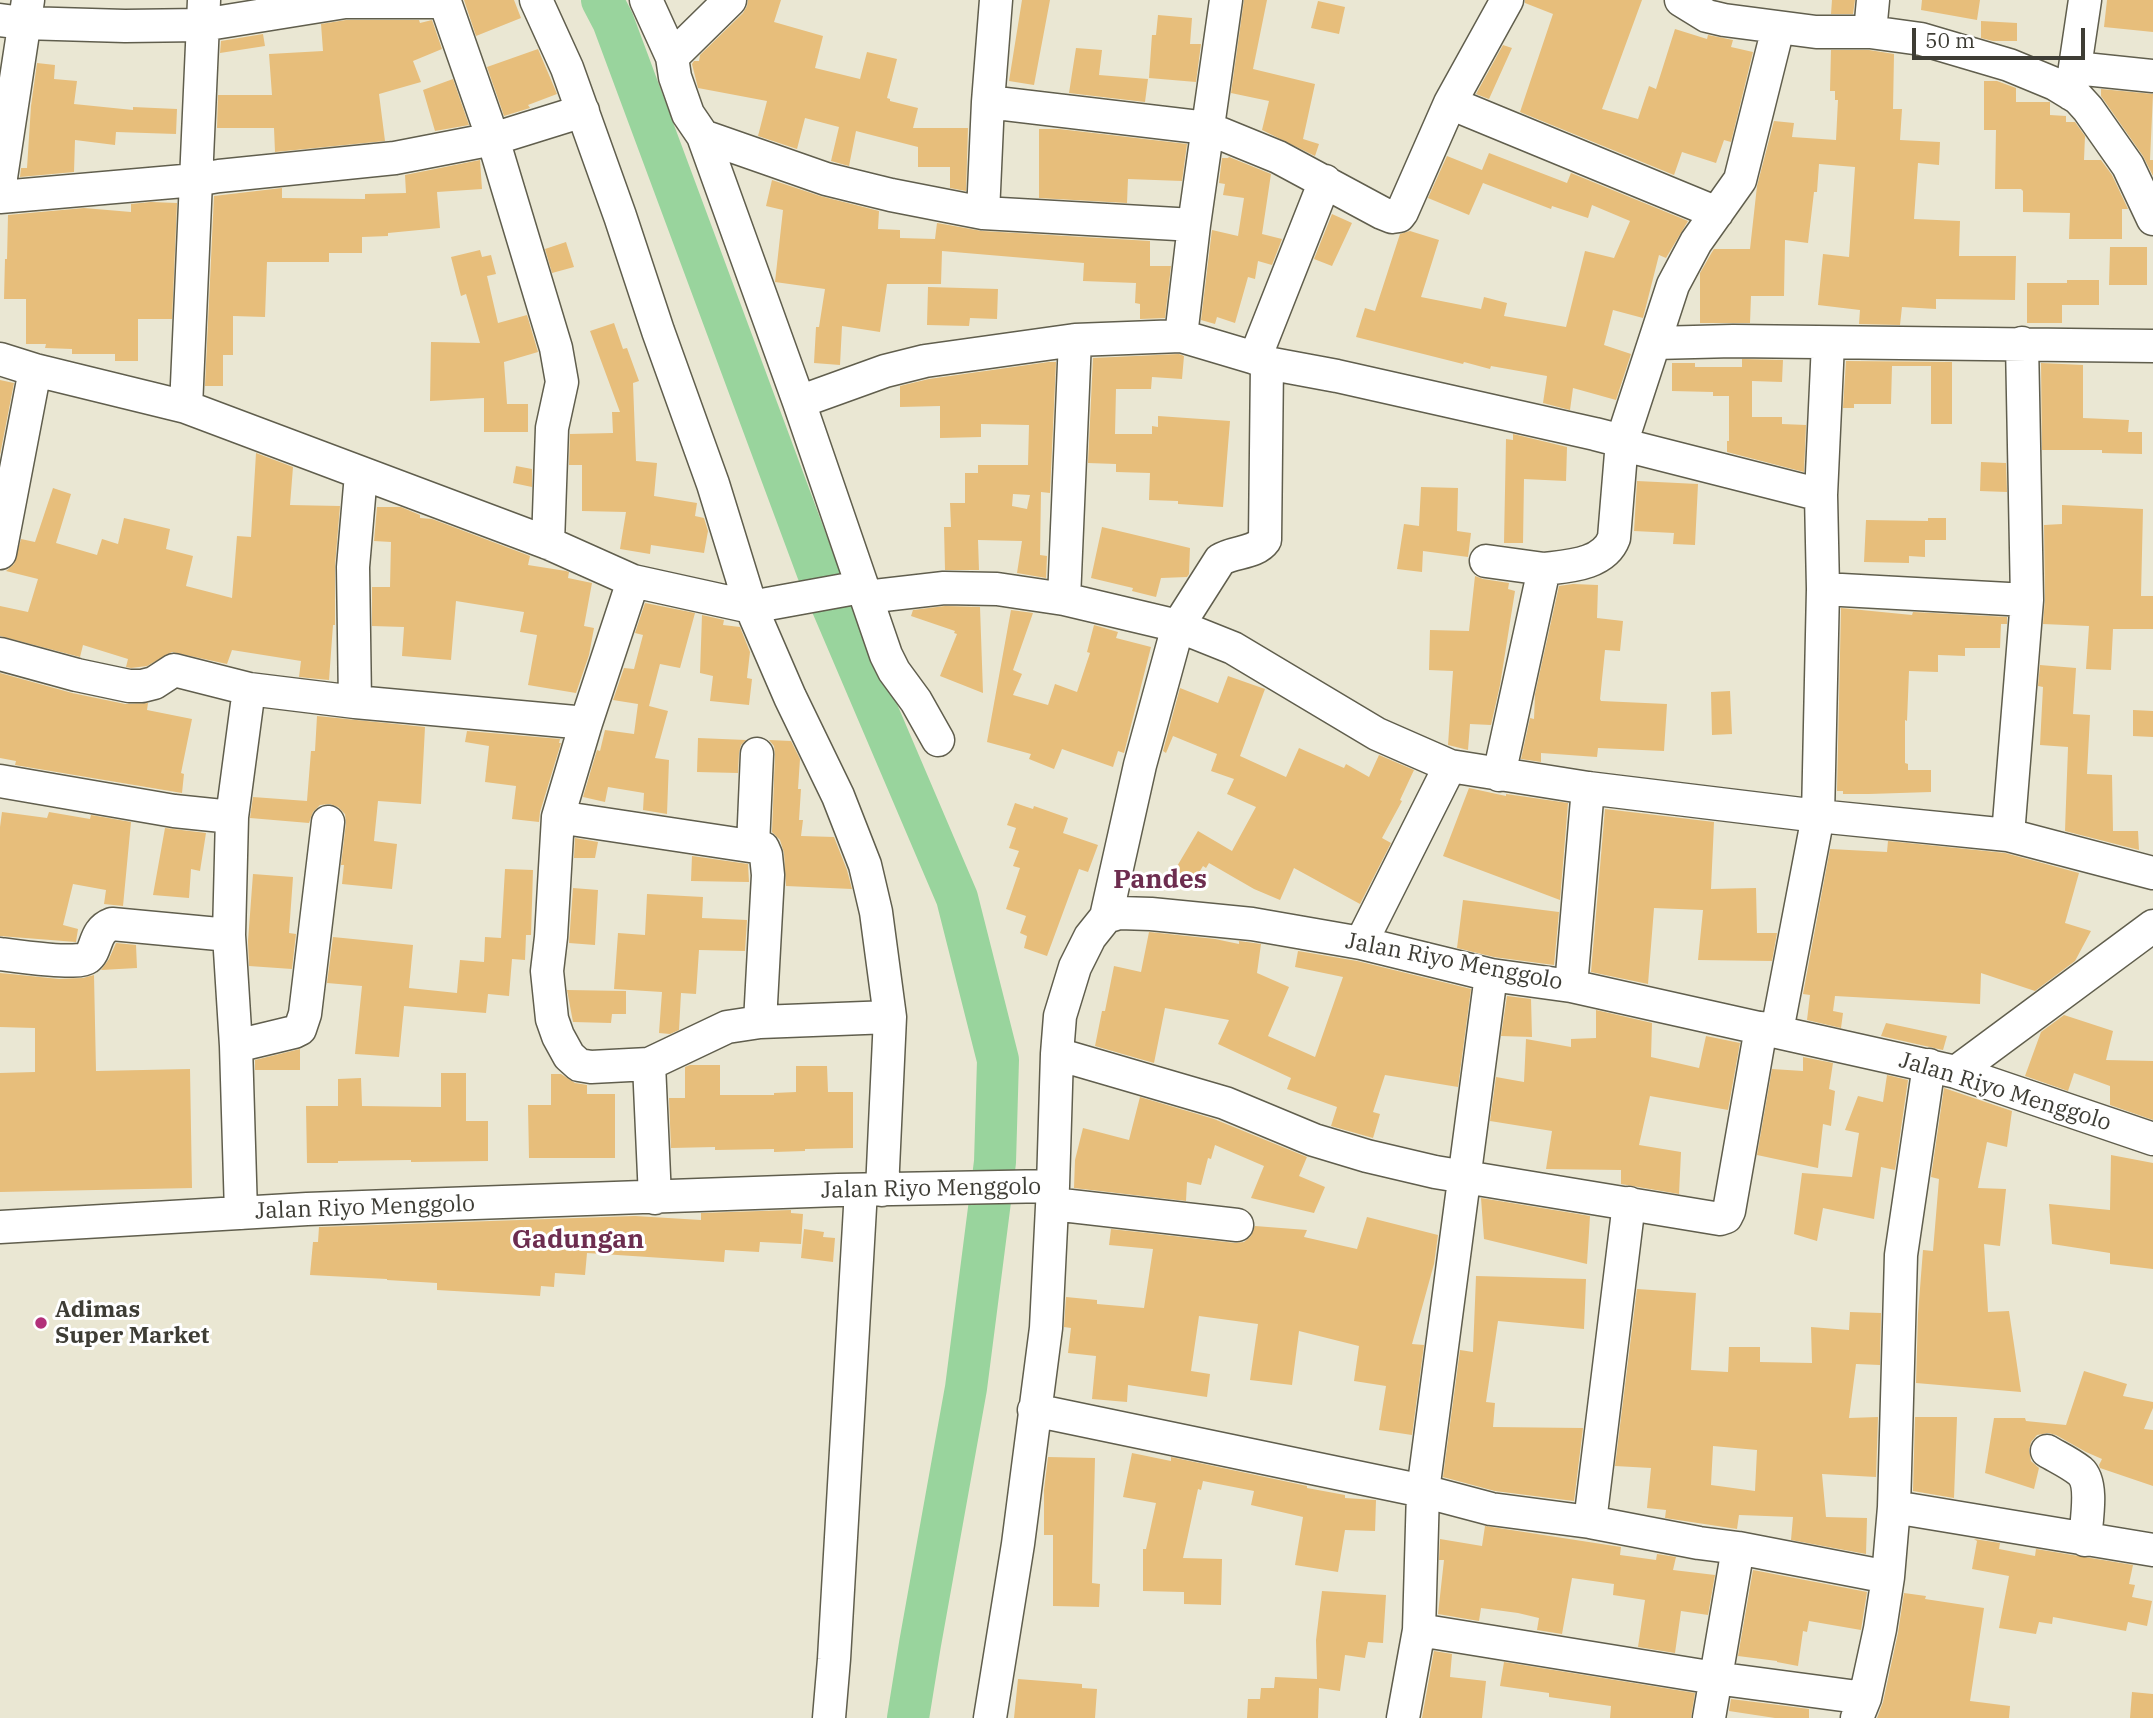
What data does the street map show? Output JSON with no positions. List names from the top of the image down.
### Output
{
  "streets": {
    "street": ["Jalan Riyo Menggolo"]
  },
  "districts": ["Pandes", "Gadungan"],
  "places": ["Adimas Super Market"],
  "scale_bar": "50 m"
}
